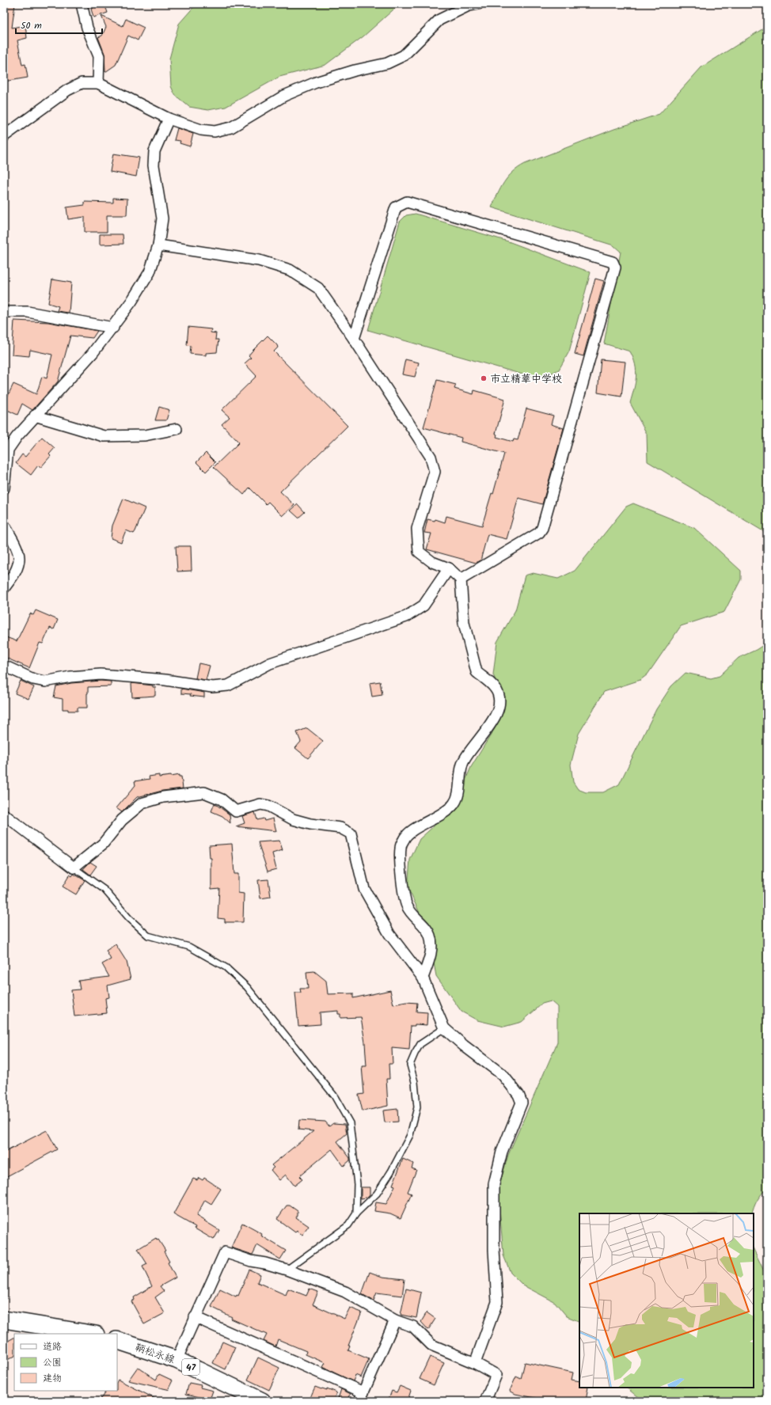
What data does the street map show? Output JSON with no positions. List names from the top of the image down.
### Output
{
  "streets": {
    "main road": ["鞆松永線", "47"]
  },
  "places": ["市立精華中学校"],
  "legend": ["道路", "公園", "建物"],
  "scale_bar": "50 m"
}
